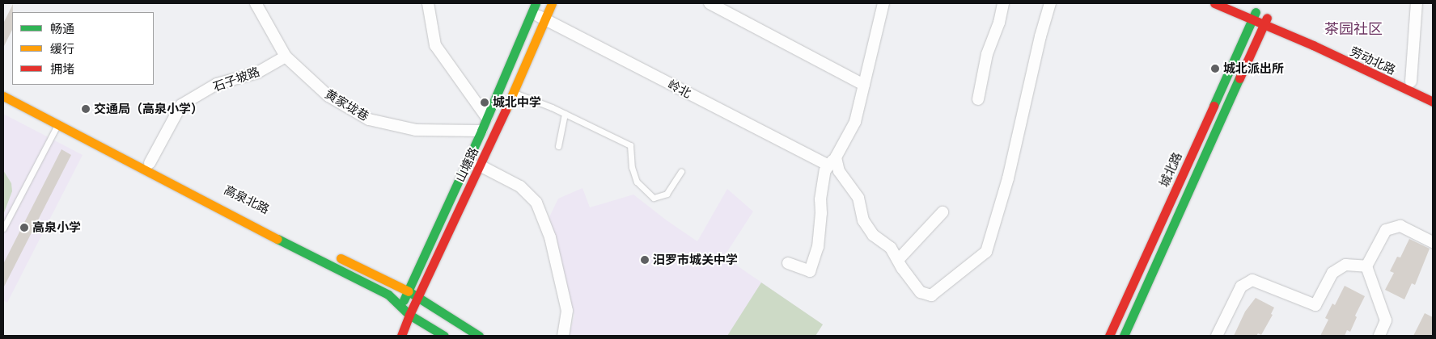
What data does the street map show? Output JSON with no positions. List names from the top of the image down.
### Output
{
  "streets": {
    "main road": [
      "劳动北路",
      "山塘路",
      "城北路",
      "高泉北路"
    ],
    "street": ["石子坡路", "岭北", "黄家垅巷"]
  },
  "crossings": [
    ["劳动北路", "城北路"],
    ["石子坡路", "黄家垅巷"],
    ["石子坡路", "高泉北路"],
    ["岭北", "山塘路"],
    ["黄家垅巷", "山塘路"],
    ["山塘路", "高泉北路"]
  ],
  "districts": ["茶园社区"],
  "places": [
    "城北派出所",
    "城北中学",
    "交通局（高泉小学）",
    "高泉小学",
    "汨罗市城关中学"
  ],
  "legend": ["畅通", "缓行", "拥堵"]
}
